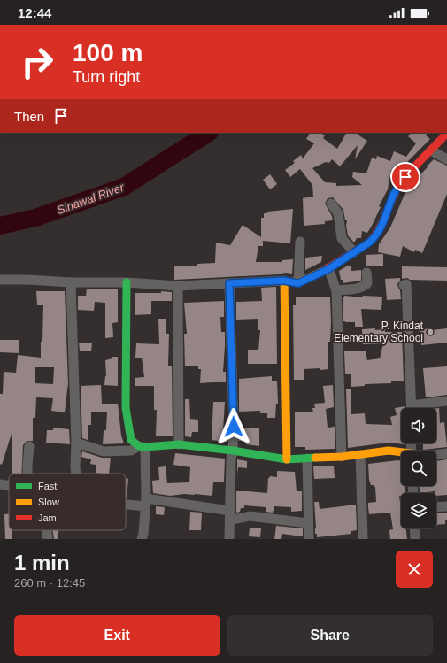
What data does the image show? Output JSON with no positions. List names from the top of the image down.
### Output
{
  "water": ["Sinawal River"],
  "places": ["P. Kindat Elementary School"],
  "legend": ["Fast", "Slow", "Jam"],
  "page": {
    "status": "12:44",
    "turn": ["100 m", "Turn right"],
    "then": "Then",
    "heading": ["1 min", "260 m · 12:45"],
    "buttons": ["Exit", "Share"]
  }
}
